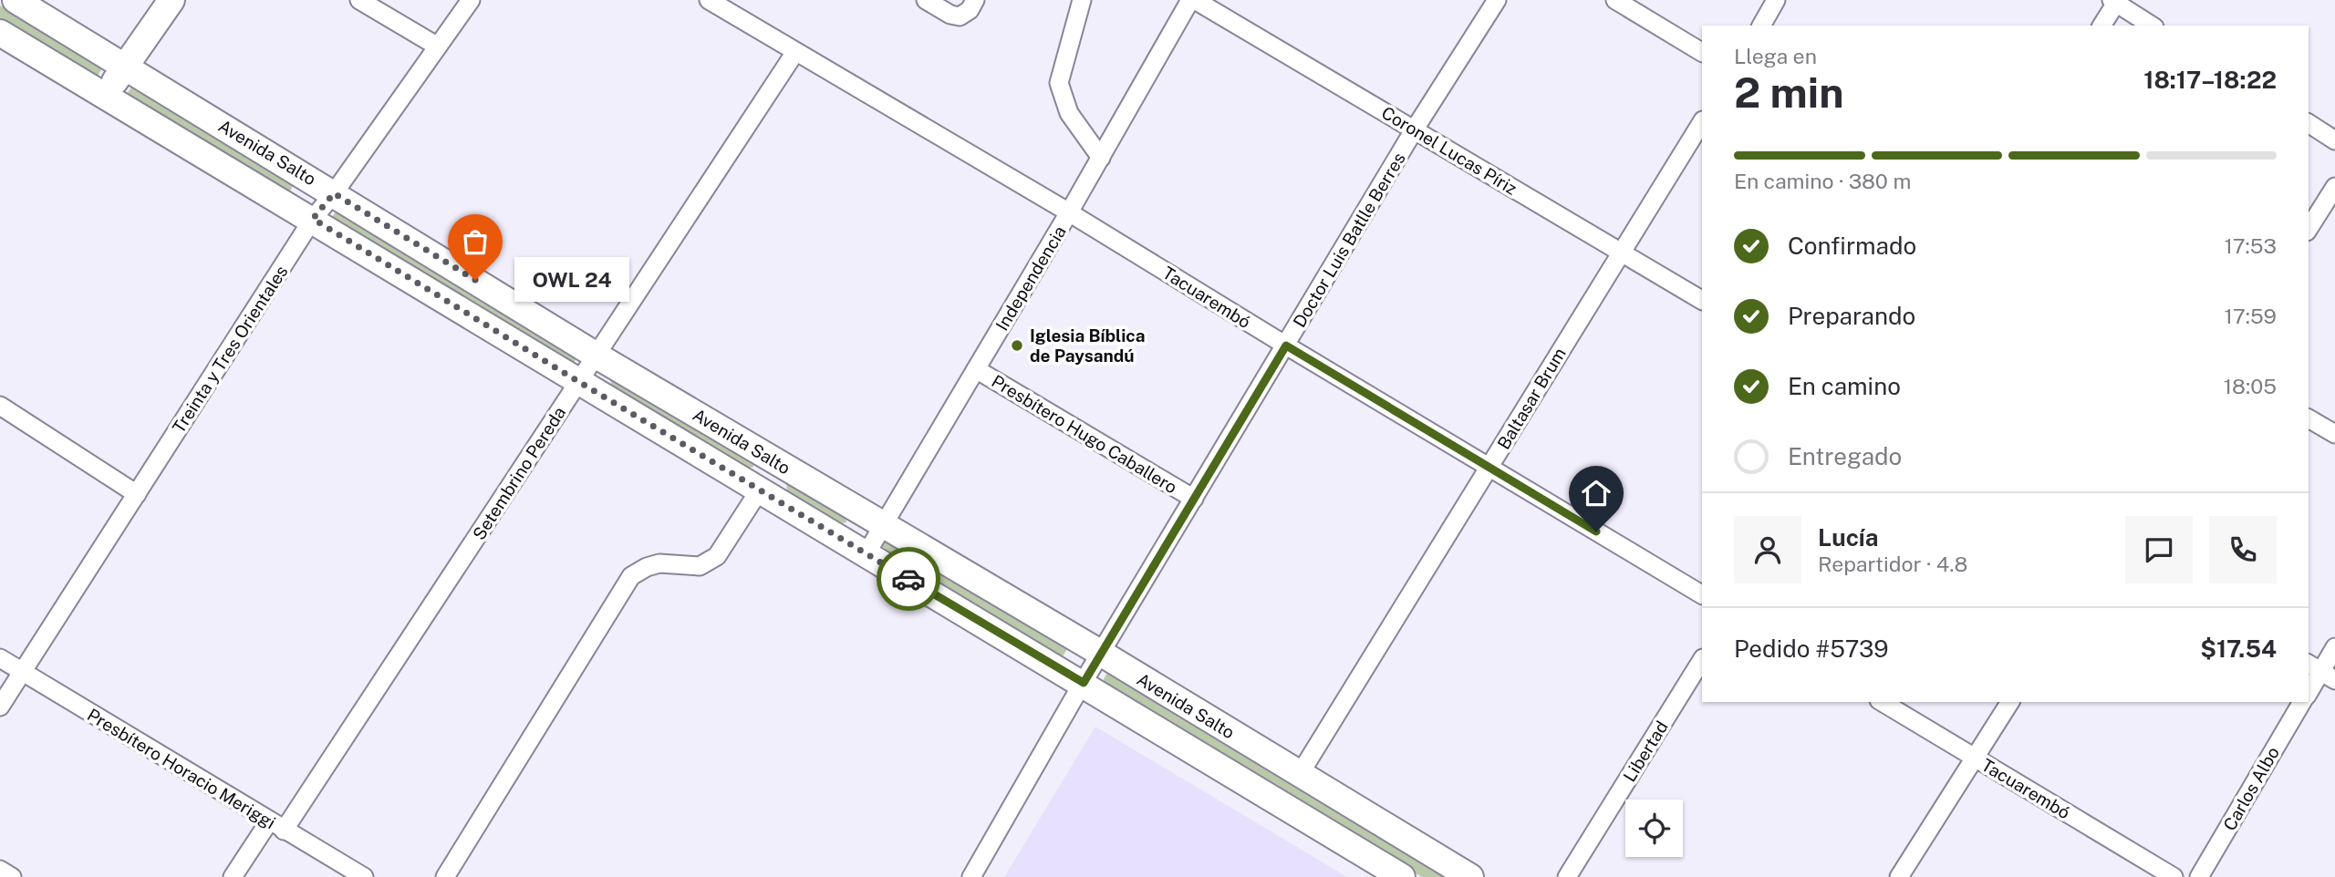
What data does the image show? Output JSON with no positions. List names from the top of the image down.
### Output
{
  "streets": {
    "street": [
      "Coronel Lucas Píriz",
      "Avenida Salto",
      "Doctor Luis Batlle Berres",
      "Independencia",
      "Tacuarembó",
      "Treinta y Tres Orientales",
      "Baltasar Brum",
      "Presbítero Hugo Caballero",
      "Setembrino Pereda",
      "Libertad",
      "Presbítero Horacio Meriggi",
      "Carlos Albo"
    ]
  },
  "crossings": [
    ["Coronel Lucas Píriz", "Doctor Luis Batlle Berres"],
    ["Coronel Lucas Píriz", "Independencia"],
    ["Coronel Lucas Píriz", "Baltasar Brum"],
    ["Avenida Salto", "Doctor Luis Batlle Berres"],
    ["Avenida Salto", "Independencia"],
    ["Avenida Salto", "Treinta y Tres Orientales"],
    ["Avenida Salto", "Baltasar Brum"],
    ["Avenida Salto", "Setembrino Pereda"],
    ["Doctor Luis Batlle Berres", "Tacuarembó"],
    ["Doctor Luis Batlle Berres", "Presbítero Hugo Caballero"],
    ["Independencia", "Tacuarembó"],
    ["Independencia", "Presbítero Hugo Caballero"],
    ["Tacuarembó", "Baltasar Brum"],
    ["Tacuarembó", "Setembrino Pereda"],
    ["Treinta y Tres Orientales", "Presbítero Horacio Meriggi"],
    ["Setembrino Pereda", "Presbítero Horacio Meriggi"]
  ],
  "places": ["OWL 24", "Iglesia Bíblica de Paysandú"],
  "page": {
    "heading": ["2 min", "Llega en", "18:17–18:22"],
    "panel": [
      "Lucía",
      "Repartidor · 4.8",
      "Pedido #5739",
      "$17.54"
    ],
    "bar": "En camino · 380 m",
    "list": [
      ["Confirmado", "17:53"],
      ["Preparando", "17:59"],
      ["En camino", "18:05"],
      "Entregado"
    ],
    "bubble": "OWL 24"
  }
}
